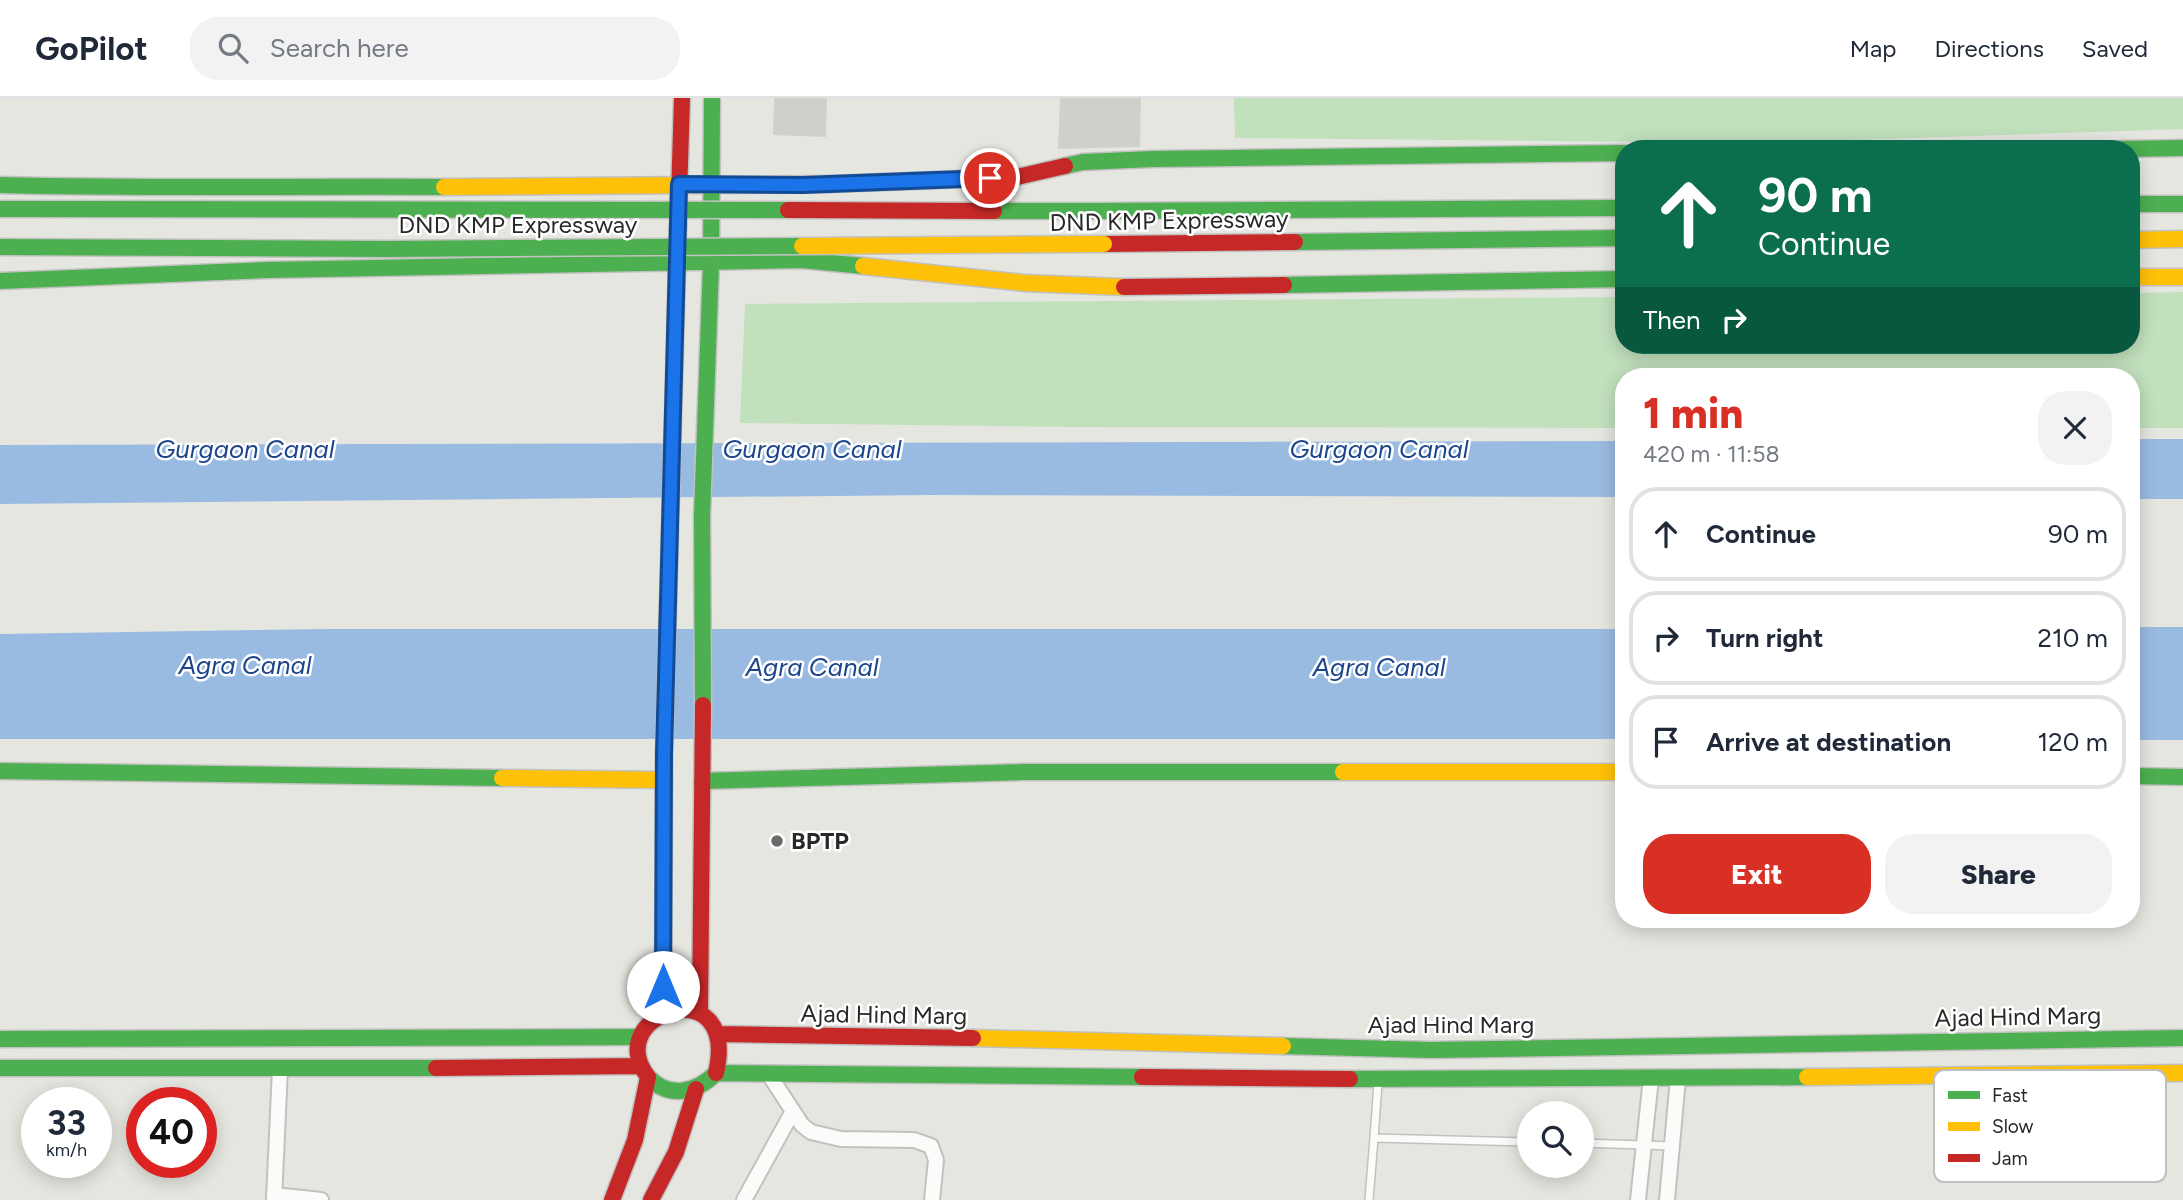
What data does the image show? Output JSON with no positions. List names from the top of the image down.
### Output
{
  "streets": {
    "main road": ["DND KMP Expressway", "Ajad Hind Marg"]
  },
  "water": ["Gurgaon Canal", "Agra Canal"],
  "places": ["BPTP"],
  "legend": ["Fast", "Slow", "Jam"],
  "page": {
    "header": "GoPilot",
    "search": "Search here",
    "nav": ["Map", "Directions", "Saved"],
    "turn": ["90 m", "Continue"],
    "then": "Then",
    "heading": ["1 min", "420 m · 11:58"],
    "list": [
      {
        "name": "Continue",
        "value": "90 m"
      },
      {
        "name": "Turn right",
        "value": "210 m"
      },
      {
        "name": "Arrive at destination",
        "value": "120 m"
      }
    ],
    "buttons": ["Exit", "Share"],
    "speed": "33 km/h",
    "limit": "40"
  }
}
